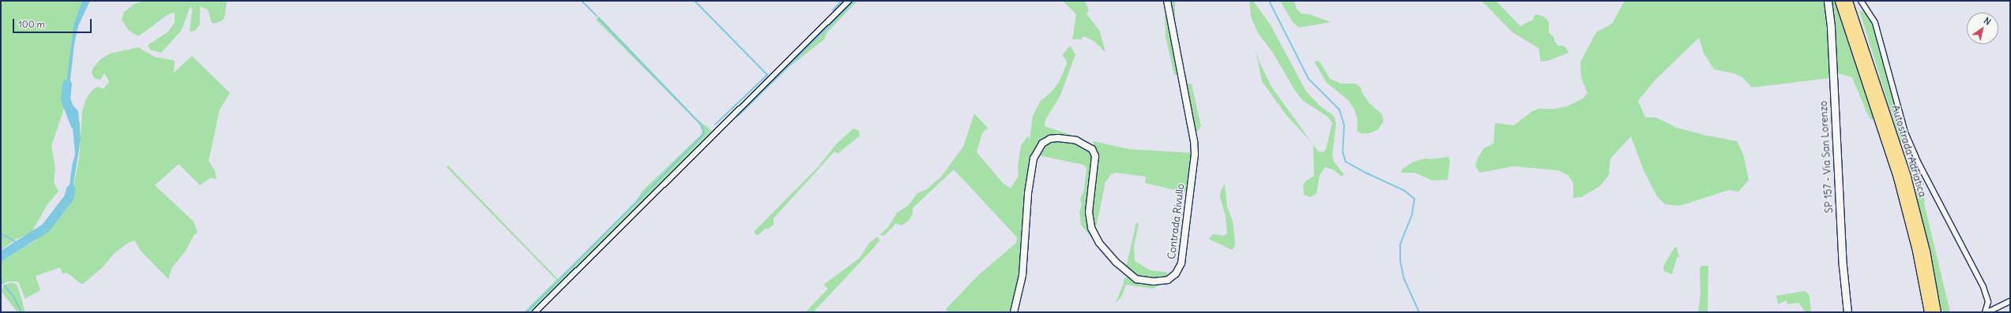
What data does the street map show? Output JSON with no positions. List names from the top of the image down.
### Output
{
  "streets": {
    "highway": ["Autostrada Adriatica"],
    "main road": ["SP 157 - Via San Lorenzo"],
    "street": ["Contrada Rivullo"]
  },
  "scale_bar": "100 m",
  "north": "top right"
}
